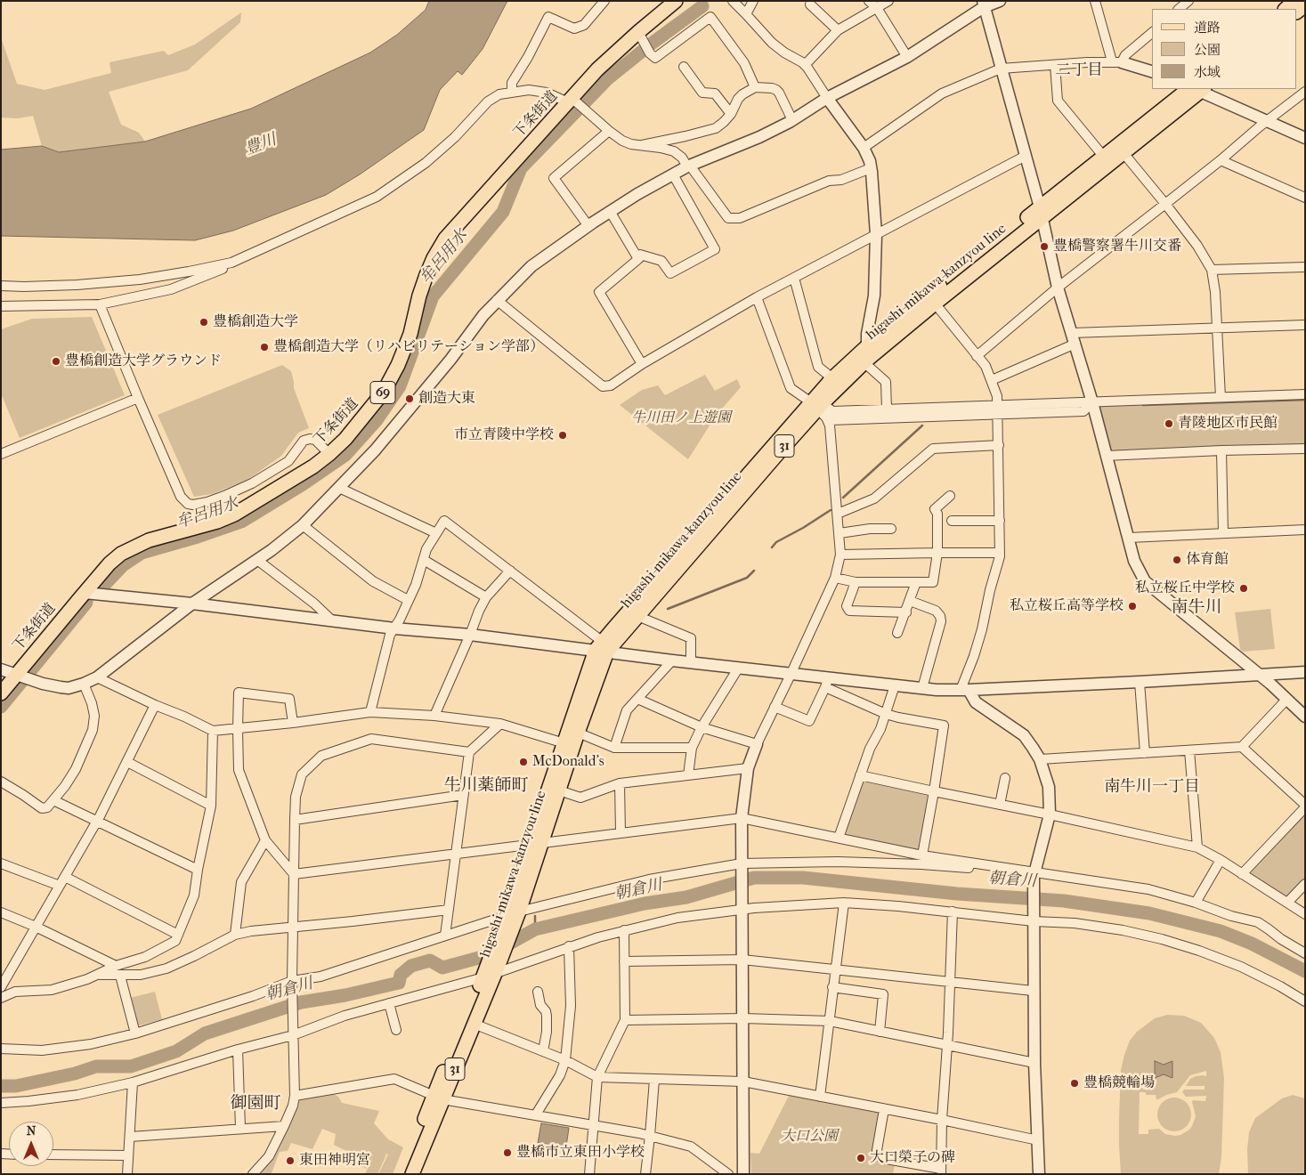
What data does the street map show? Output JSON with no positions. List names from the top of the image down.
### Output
{
  "streets": {
    "main road": [
      "下条街道",
      "higashi-mikawa-kanzyou line",
      "69",
      "31"
    ]
  },
  "districts": [
    "二丁目",
    "南牛川",
    "牛川薬師町",
    "南牛川一丁目",
    "御園町"
  ],
  "water": ["豊川", "牟呂用水", "朝倉川"],
  "parks": ["牛川田ノ上遊園", "大口公園"],
  "places": [
    "豊橋警察署牛川交番",
    "豊橋創造大学",
    "豊橋創造大学（リハビリテーション学部）",
    "豊橋創造大学グラウンド",
    "創造大東",
    "青陵地区市民館",
    "市立青陵中学校",
    "体育館",
    "私立桜丘中学校",
    "私立桜丘高等学校",
    "McDonald's",
    "豊橋競輪場",
    "豊橋市立東田小学校",
    "大口榮子の碑",
    "東田神明宮"
  ],
  "legend": ["道路", "公園", "水域"],
  "north": "top"
}
